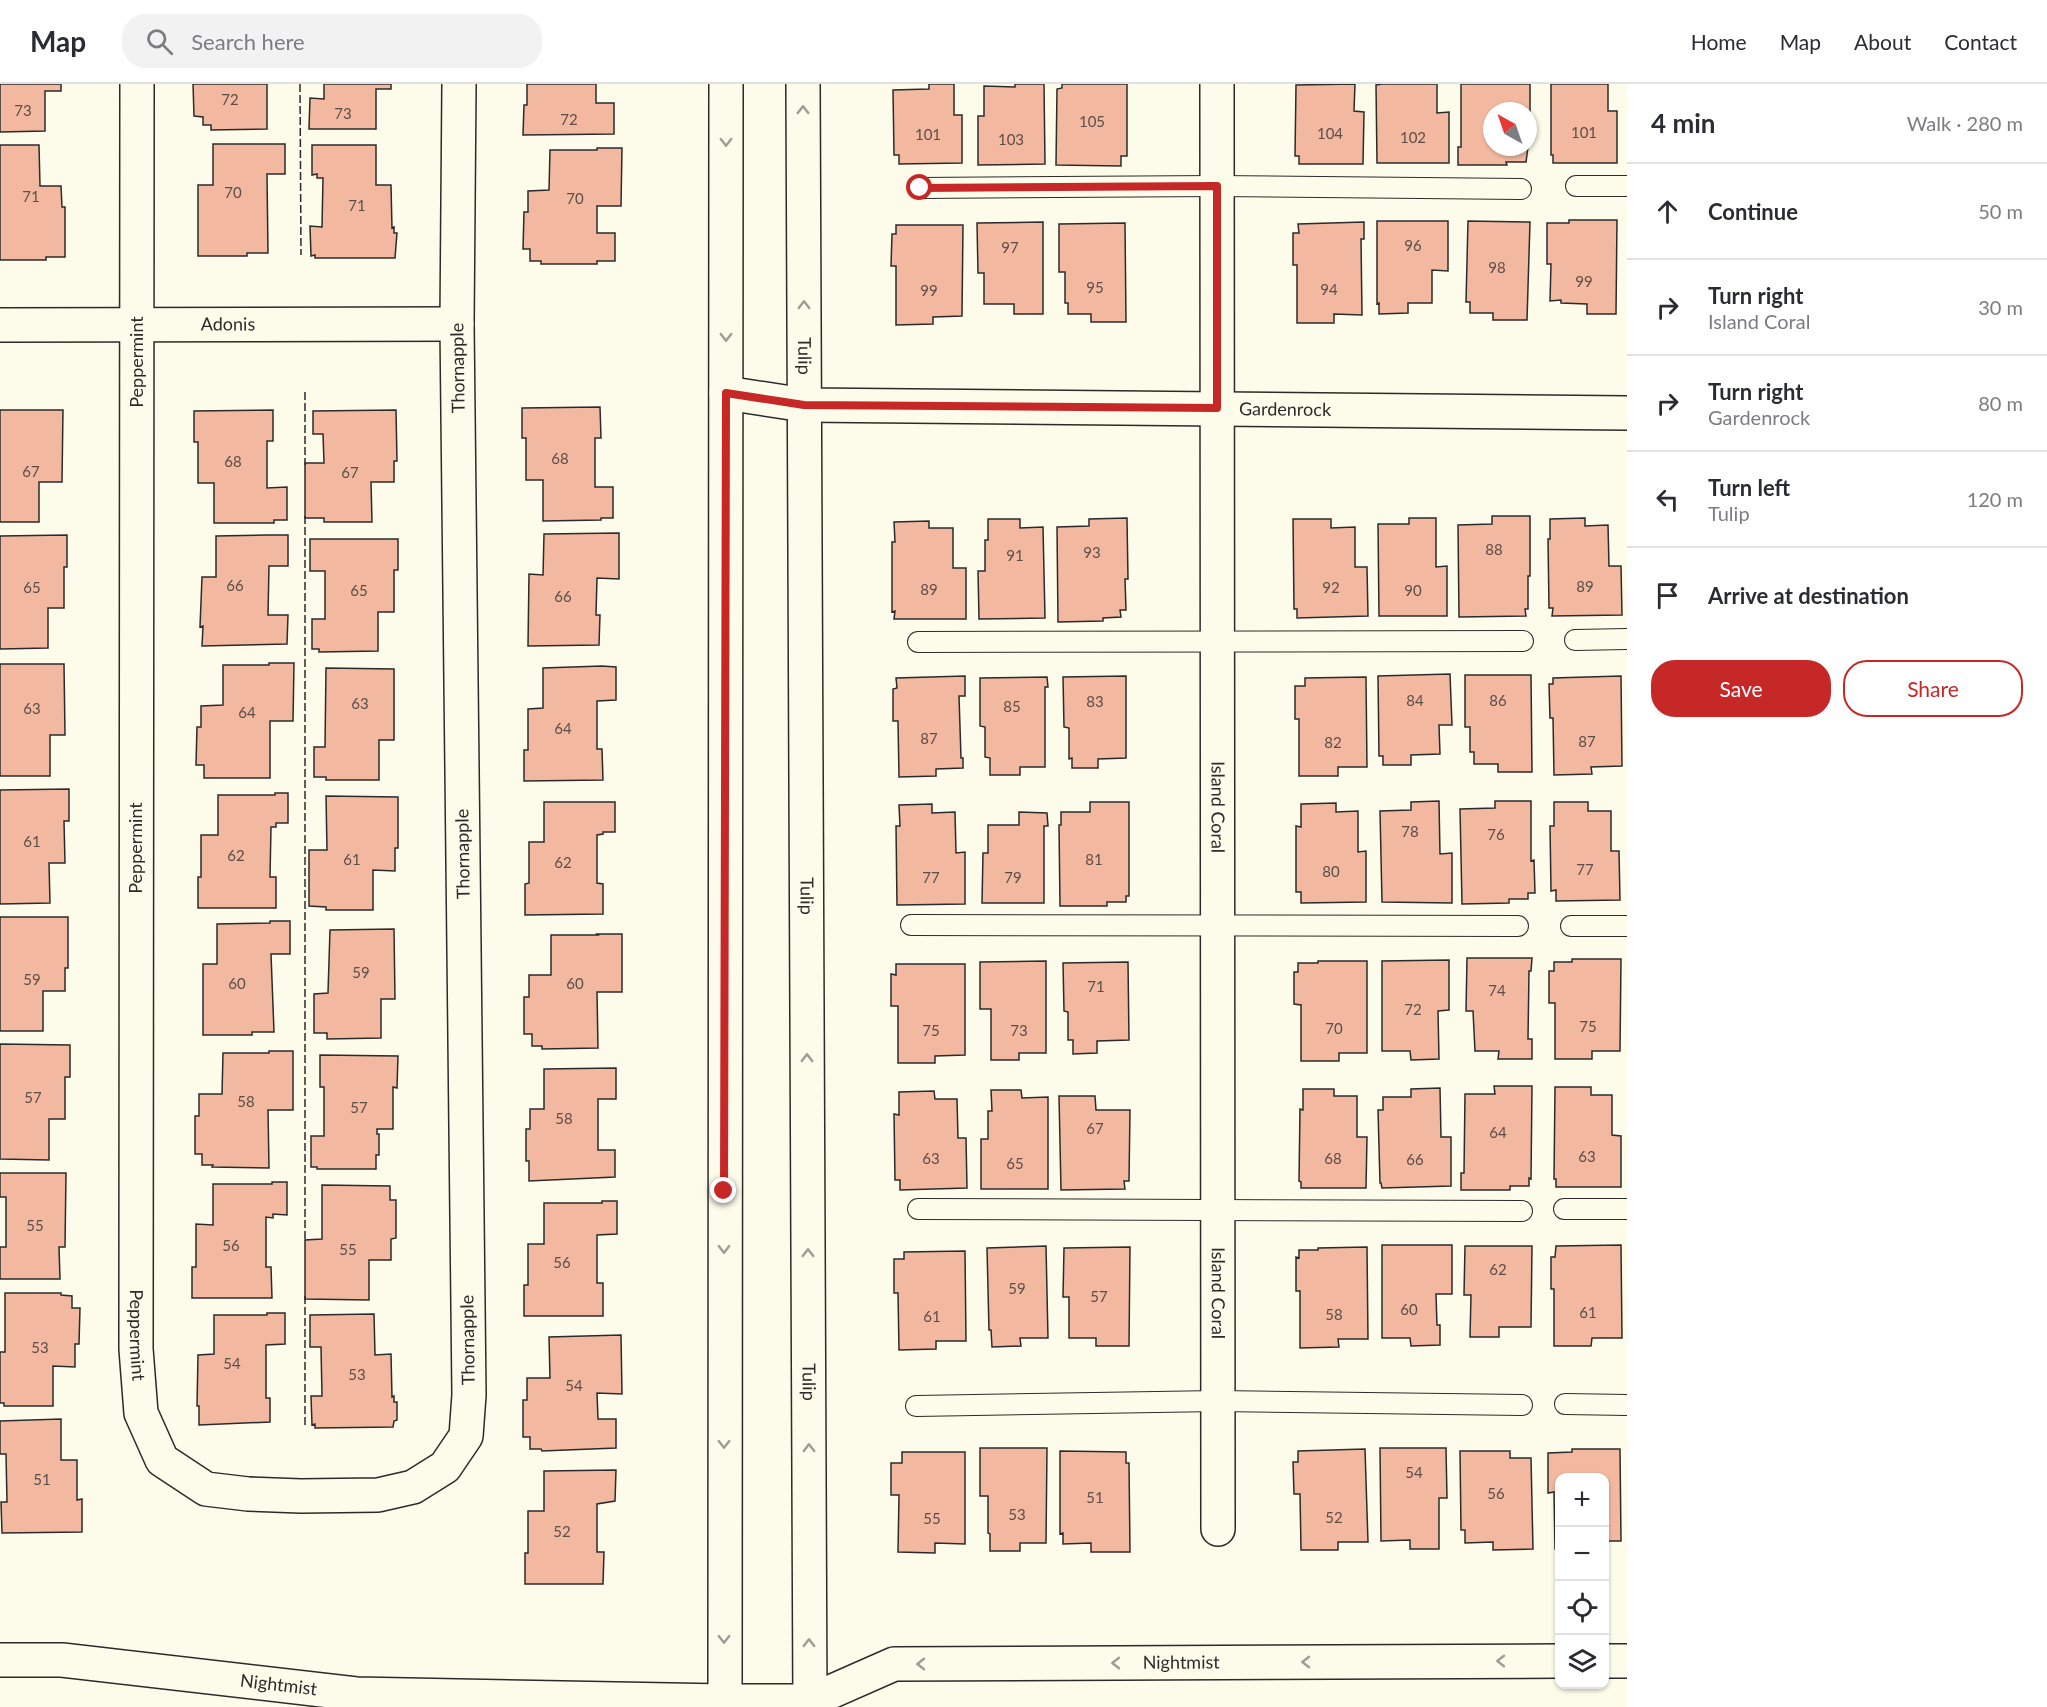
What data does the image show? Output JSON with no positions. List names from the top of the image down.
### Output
{
  "streets": {
    "street": [
      "Adonis",
      "Tulip",
      "Peppermint",
      "Thornapple",
      "Gardenrock",
      "Island Coral",
      "Nightmist"
    ]
  },
  "crossings": [
    ["Adonis", "Peppermint"],
    ["Adonis", "Thornapple"],
    ["Tulip", "Gardenrock"],
    ["Tulip", "Nightmist"],
    ["Peppermint", "Thornapple"],
    ["Gardenrock", "Island Coral"]
  ],
  "one_way": ["Nightmist"],
  "house_numbers": [
    "72",
    "73",
    "73",
    "72",
    "105",
    "101",
    "104",
    "101",
    "102",
    "103",
    "70",
    "71",
    "70",
    "71",
    "96",
    "97",
    "98",
    "99",
    "95",
    "94",
    "99",
    "68",
    "68",
    "67",
    "67",
    "88",
    "93",
    "91",
    "66",
    "89",
    "65",
    "92",
    "89",
    "65",
    "90",
    "66",
    "84",
    "86",
    "83",
    "63",
    "85",
    "63",
    "64",
    "64",
    "87",
    "87",
    "82",
    "78",
    "76",
    "61",
    "62",
    "61",
    "81",
    "62",
    "77",
    "80",
    "77",
    "79",
    "59",
    "59",
    "60",
    "60",
    "71",
    "74",
    "72",
    "75",
    "70",
    "75",
    "73",
    "57",
    "58",
    "57",
    "58",
    "67",
    "64",
    "63",
    "63",
    "68",
    "66",
    "65",
    "55",
    "56",
    "55",
    "56",
    "62",
    "59",
    "57",
    "60",
    "61",
    "58",
    "61",
    "53",
    "54",
    "53",
    "54",
    "54",
    "51",
    "56",
    "51",
    "53",
    "52",
    "55",
    "52"
  ],
  "north": "top left",
  "page": {
    "header": "Map",
    "search": "Search here",
    "nav": [
      "Home",
      "Map",
      "About",
      "Contact"
    ],
    "heading": ["4 min", "Walk · 280 m"],
    "list": [
      ["Continue", "50 m"],
      ["Turn right", "Island Coral", "30 m"],
      ["Turn right", "Gardenrock", "80 m"],
      ["Turn left", "Tulip", "120 m"],
      "Arrive at destination"
    ],
    "buttons": ["Save", "Share"],
    "map_buttons": ["+", "−"]
  }
}
